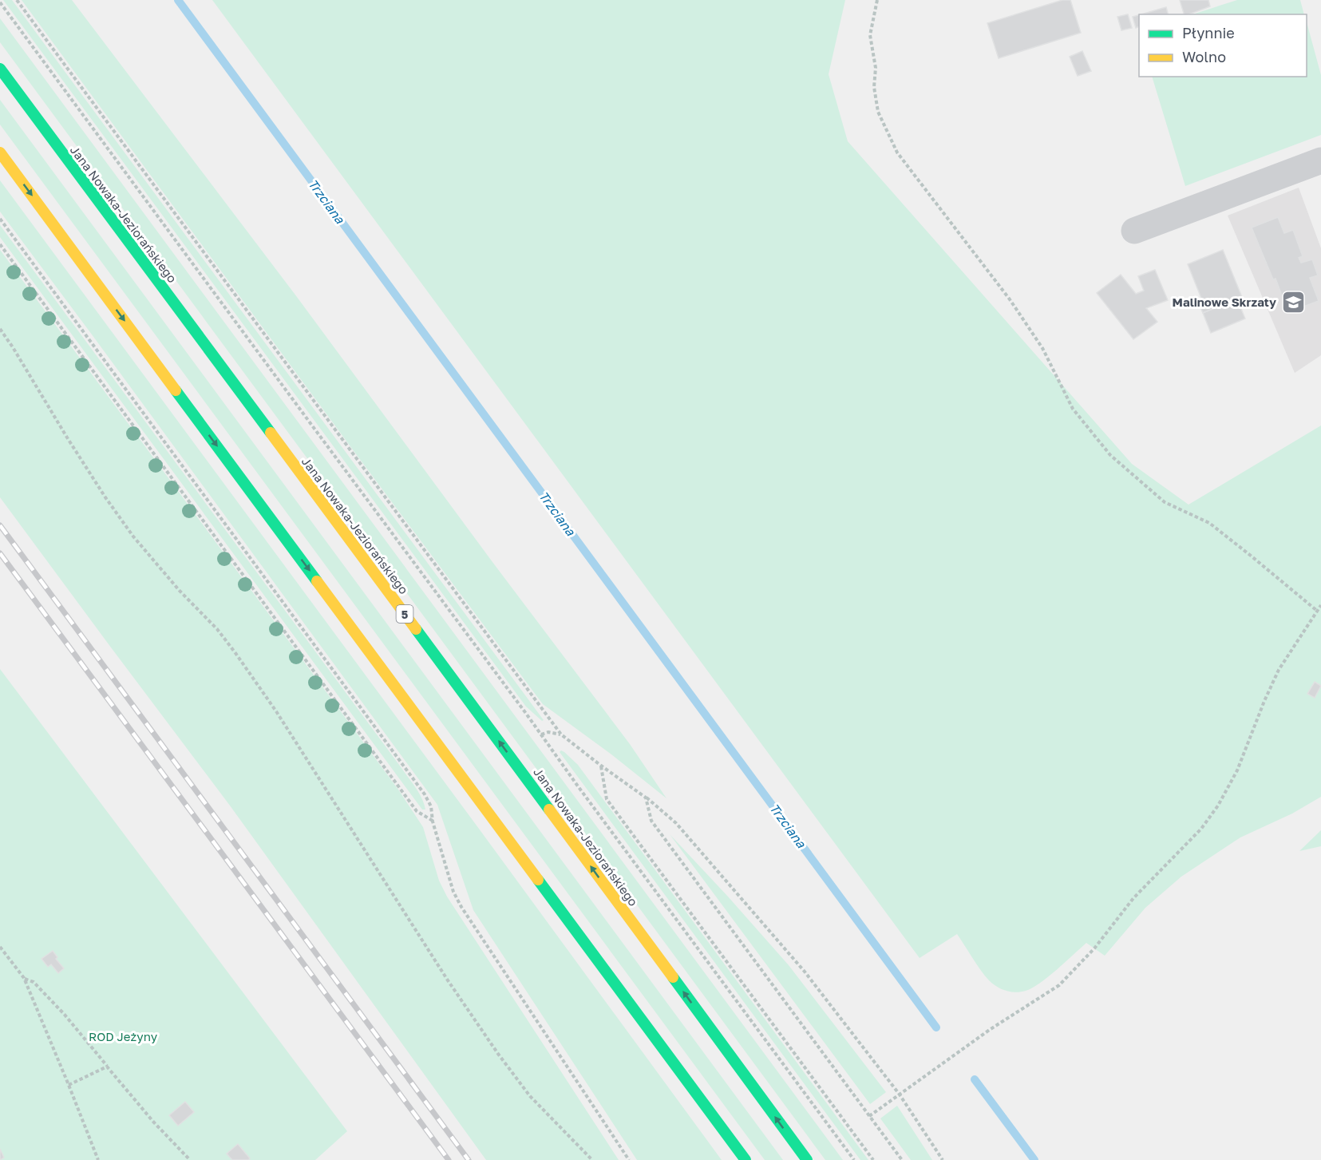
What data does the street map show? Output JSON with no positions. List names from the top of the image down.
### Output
{
  "streets": {
    "main road": ["Jana Nowaka-Jeziorańskiego", "5"]
  },
  "water": ["Trzciana"],
  "parks": ["ROD Jeżyny"],
  "places": {
    "school or university": ["Malinowe Skrzaty"]
  },
  "legend": ["Płynnie", "Wolno"]
}
